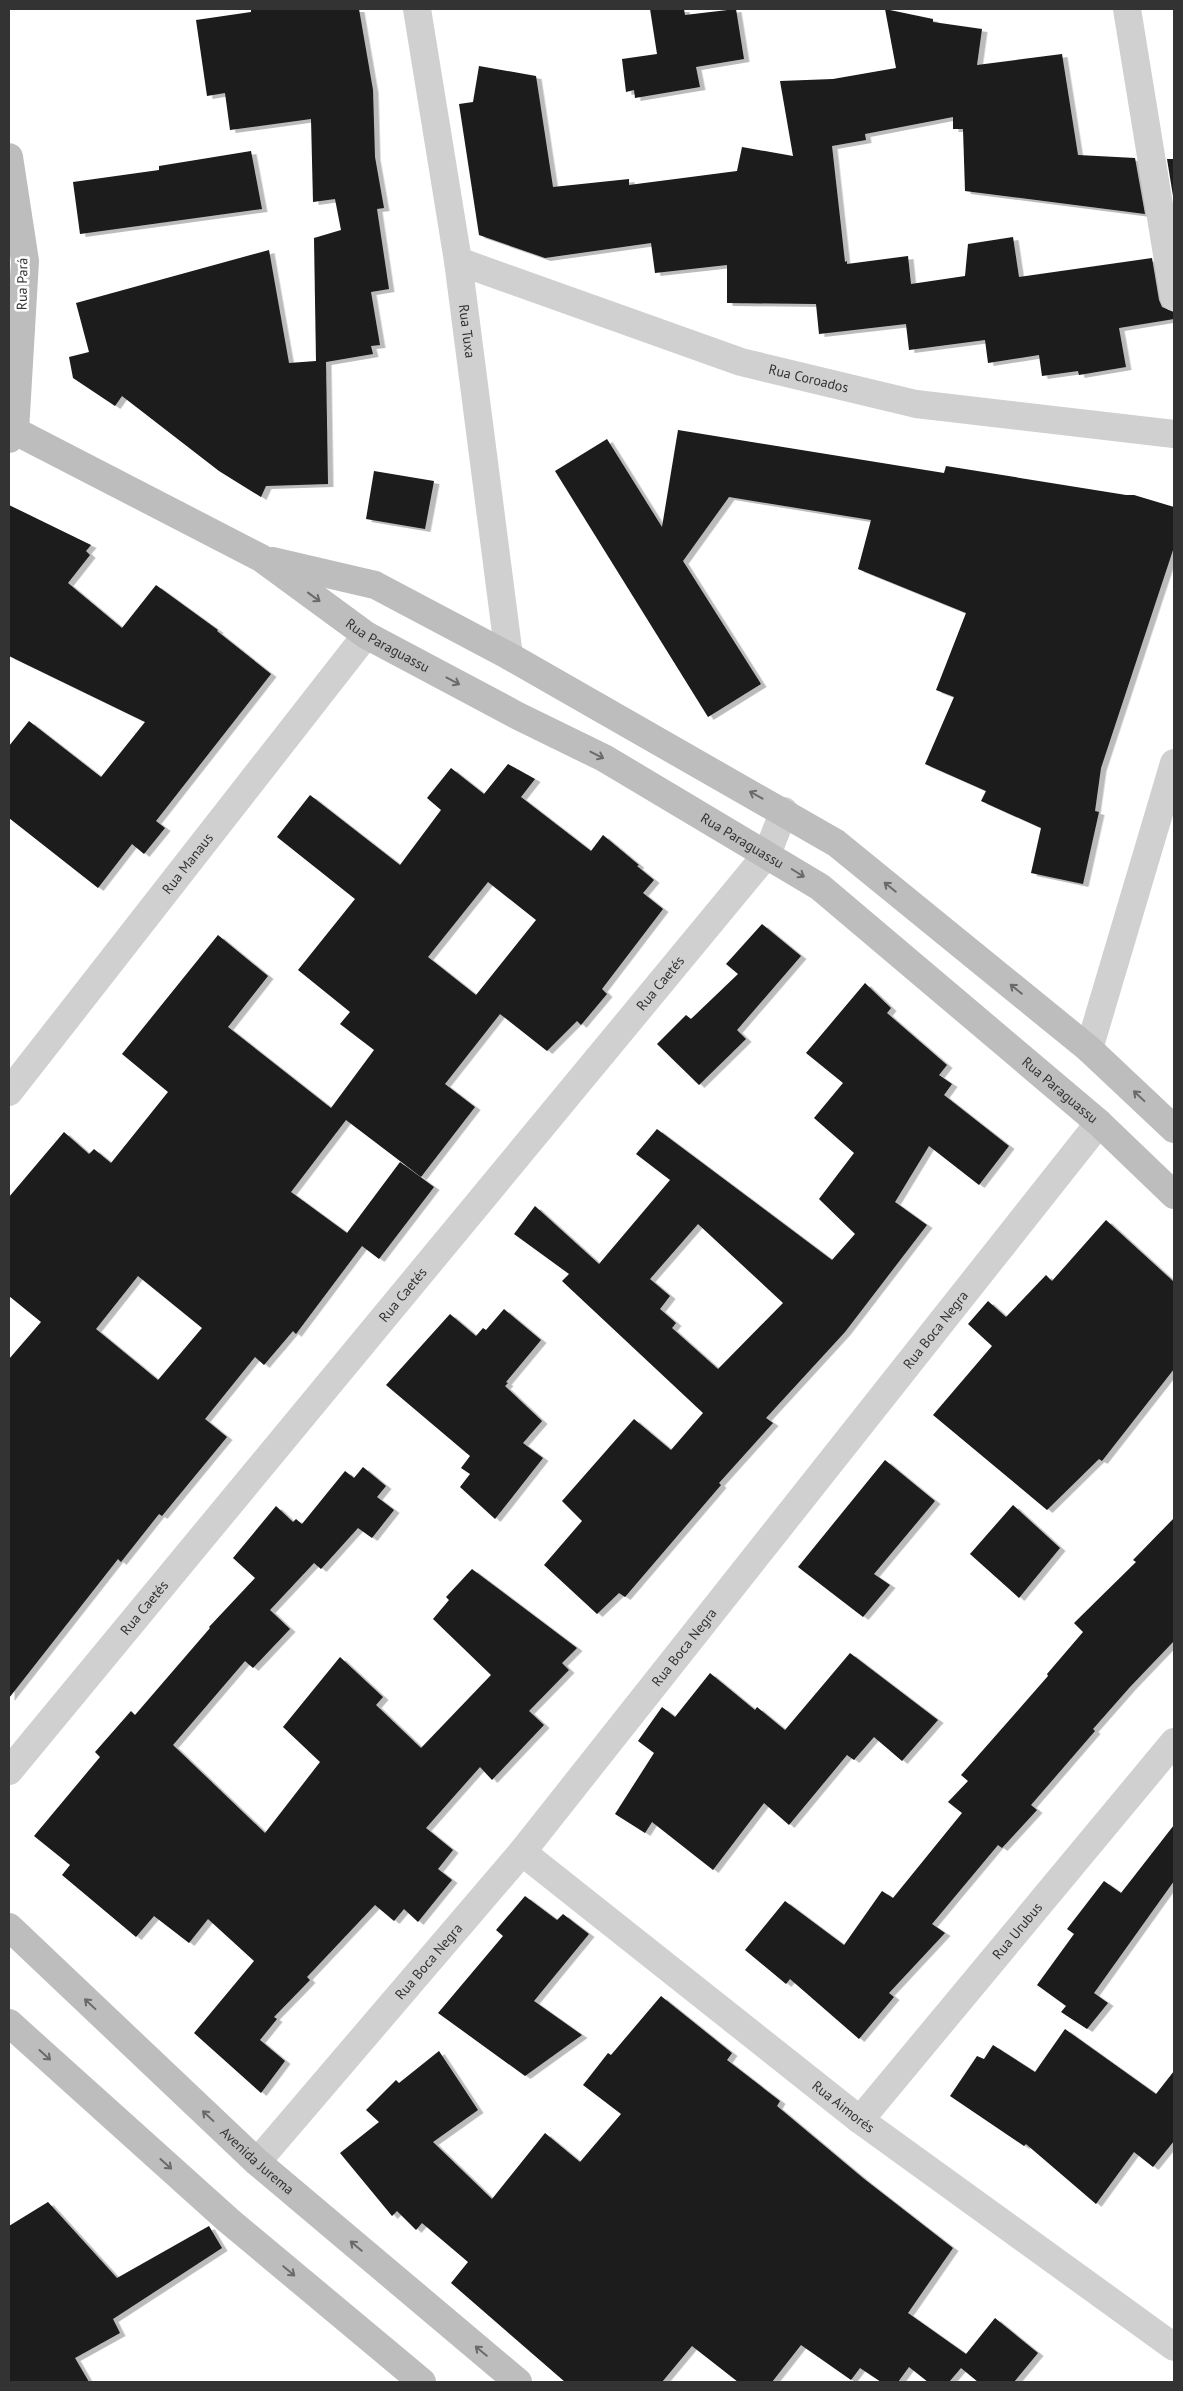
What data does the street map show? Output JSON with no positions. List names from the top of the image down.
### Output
{
  "streets": {
    "street": [
      "Rua Pará",
      "Rua Tuxa",
      "Rua Coroados",
      "Rua Paraguassu",
      "Rua Manaus",
      "Rua Caetés",
      "Rua Boca Negra",
      "Rua Urubus",
      "Rua Aimorés",
      "Avenida Jurema"
    ]
  },
  "crossings": [
    ["Rua Pará", "Rua Paraguassu"],
    ["Rua Tuxa", "Rua Coroados"],
    ["Rua Tuxa", "Rua Paraguassu"],
    ["Rua Paraguassu", "Rua Manaus"],
    ["Rua Paraguassu", "Rua Caetés"],
    ["Rua Paraguassu", "Rua Boca Negra"],
    ["Rua Boca Negra", "Rua Aimorés"],
    ["Rua Boca Negra", "Avenida Jurema"],
    ["Rua Urubus", "Rua Aimorés"]
  ]
}
